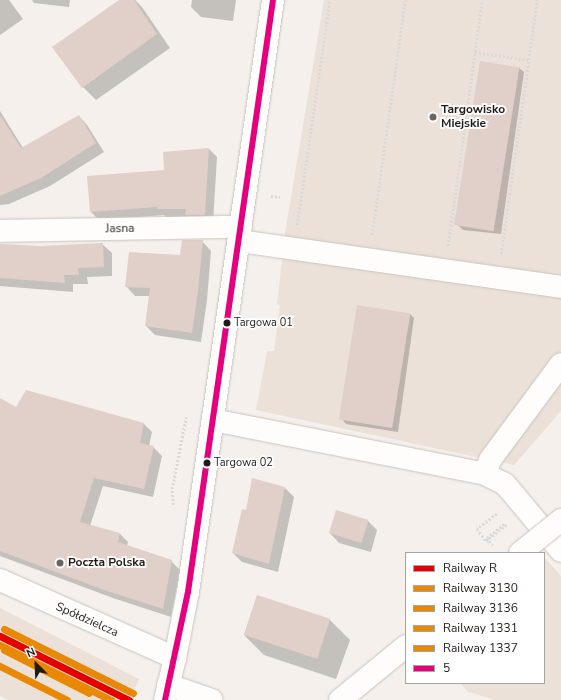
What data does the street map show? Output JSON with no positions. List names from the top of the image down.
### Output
{
  "streets": {
    "street": ["Jasna", "Spółdzielcza"]
  },
  "places": [
    "Targowisko Miejskie",
    "Targowa 01",
    "Targowa 02",
    "Poczta Polska"
  ],
  "lines": [
    "transit line 5",
    "rail line 3136",
    "rail line R",
    "rail line 3130",
    "rail line 1337",
    "rail line 1331"
  ],
  "legend": [
    "Railway R",
    "Railway 3130",
    "Railway 3136",
    "Railway 1331",
    "Railway 1337",
    "5"
  ],
  "north": "top left"
}
